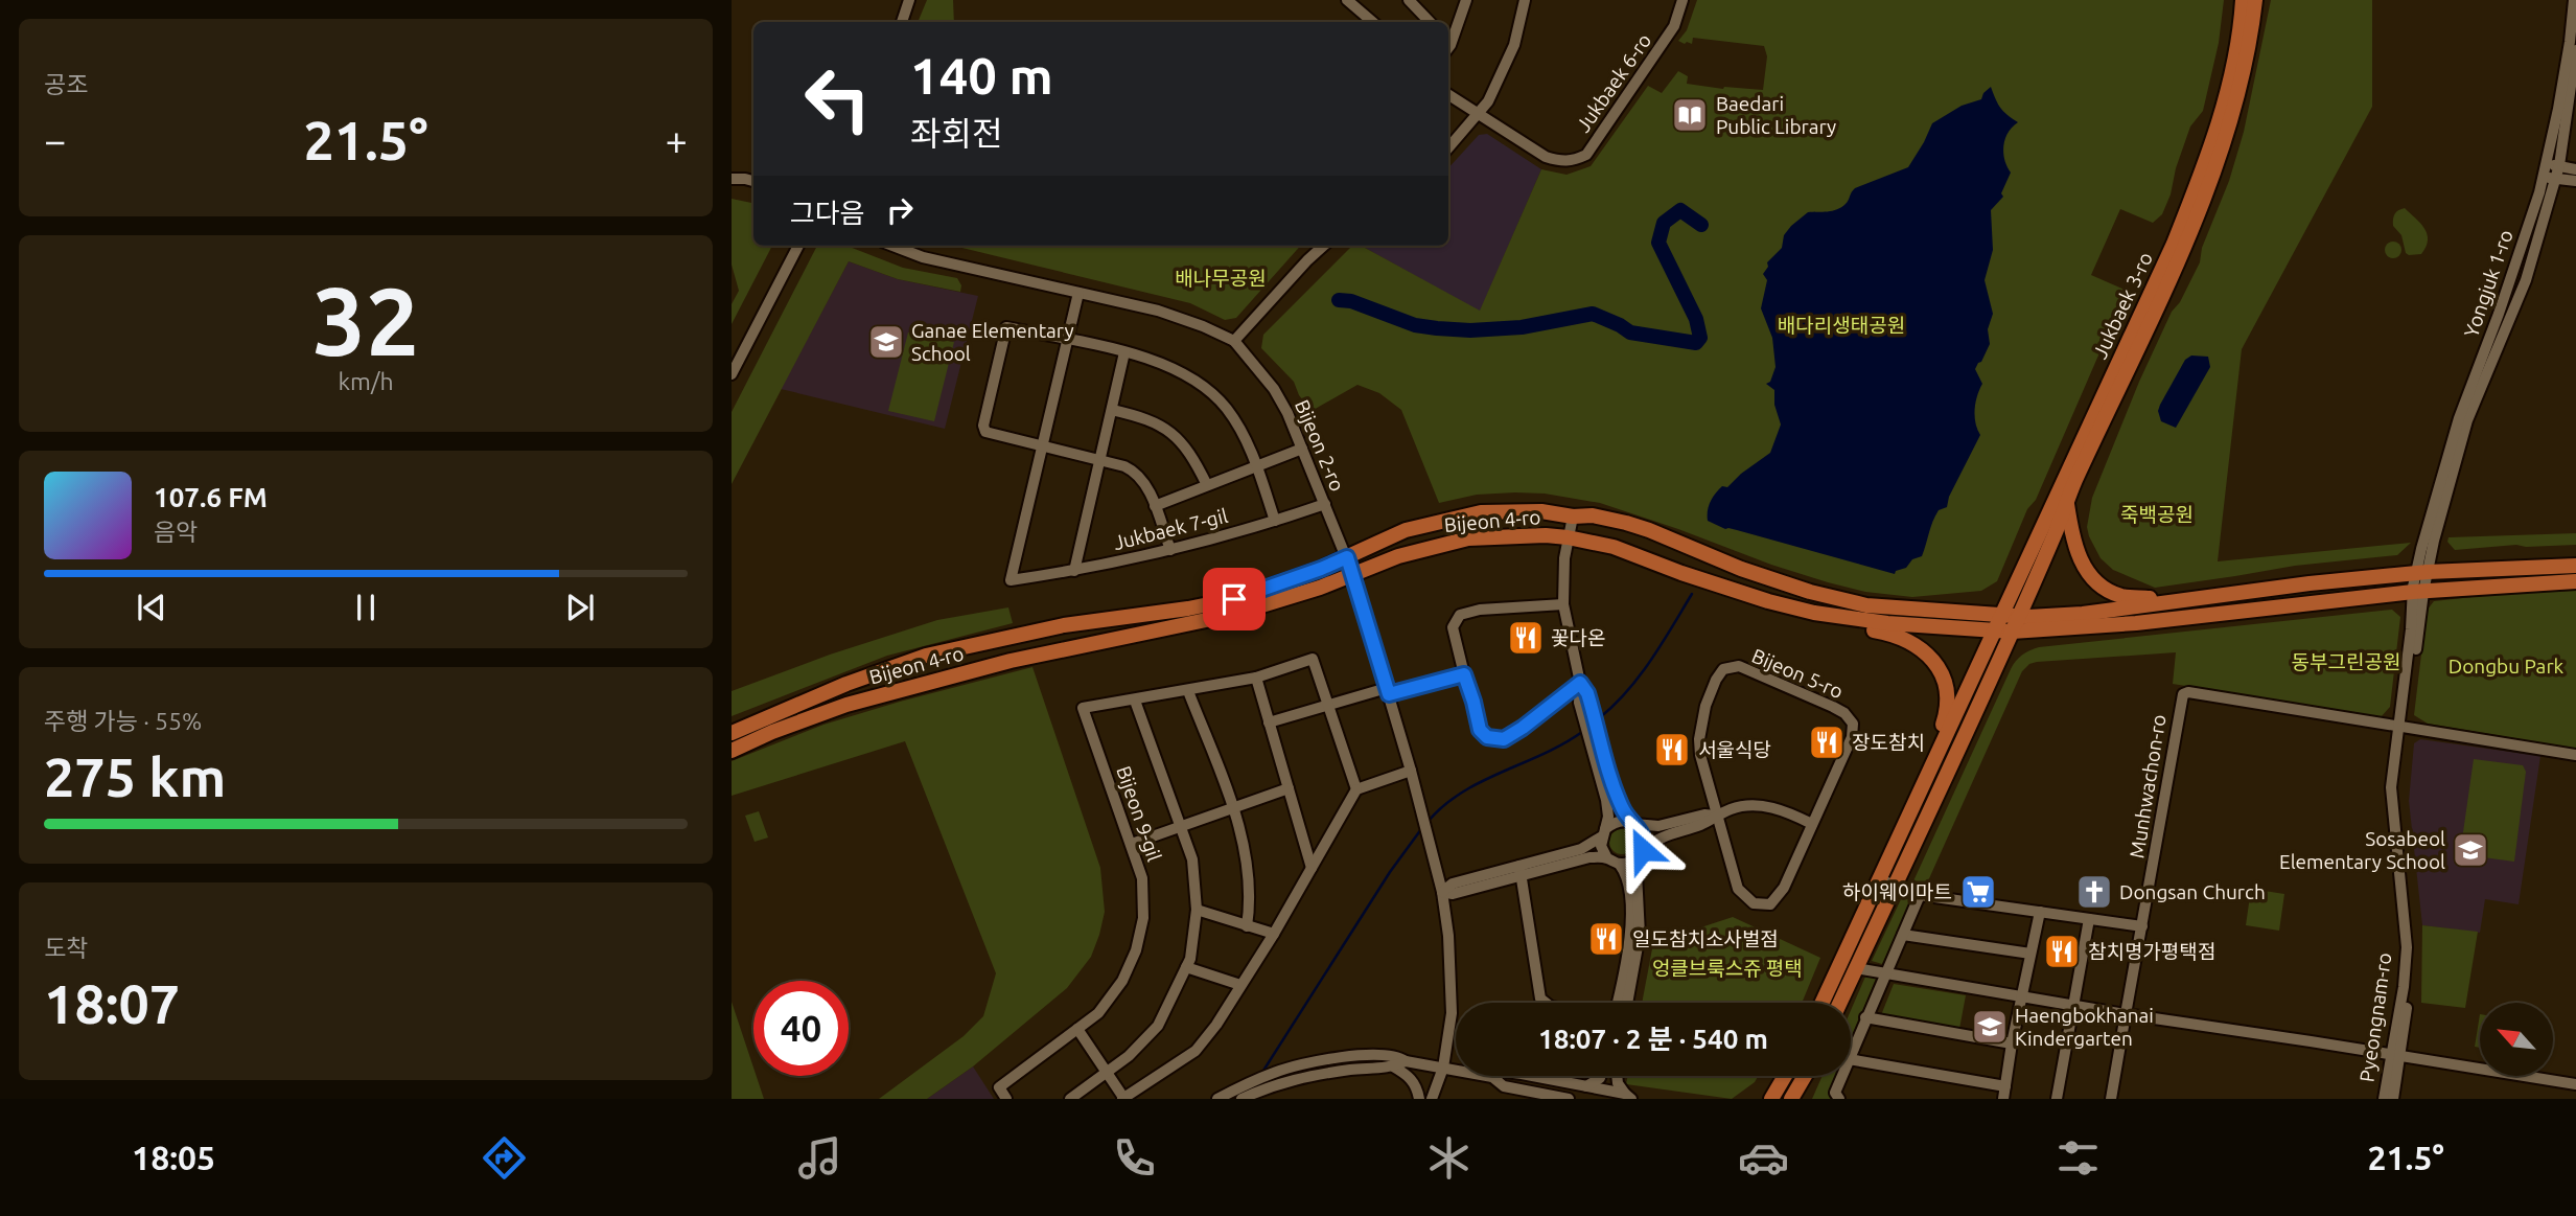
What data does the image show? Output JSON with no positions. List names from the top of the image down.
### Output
{
  "streets": {
    "main road": ["Jukbaek 3-ro", "Bijeon 4-ro"],
    "street": [
      "Jukbaek 6-ro",
      "Bijeon 2-ro",
      "Jukbaek 7-gil",
      "Bijeon 5-ro",
      "Munhwachon-ro",
      "Bijeon 9-gil",
      "Pyeongnam-ro"
    ]
  },
  "crossings": [
    ["Jukbaek 3-ro", "Bijeon 4-ro"],
    ["Bijeon 2-ro", "Bijeon 4-ro"],
    ["Bijeon 2-ro", "Jukbaek 7-gil"],
    ["Munhwachon-ro", "Pyeongnam-ro"]
  ],
  "parks": [
    "배나무공원",
    "배다리생태공원",
    "죽백공원",
    "동부그린공원",
    "Dongbu Park",
    "엉클브룩스쥬 평택"
  ],
  "places": {
    "library": ["Baedari Public Library"],
    "school or university": ["Ganae Elementary School", "Sosabeol Elementary School", "Haengbokhanai Kindergarten"],
    "restaurant": [
      "꽃다온",
      "장도참치",
      "서울식당",
      "일도참치소사벌점",
      "참치명가평택점"
    ],
    "supermarket": ["하이웨이마트"],
    "church": ["Dongsan Church"]
  },
  "north": "top left",
  "page": {
    "tile": [
      "공조",
      ["32", "km/h"],
      ["주행 가능 · 55%", "275 km"],
      ["도착", "18:07"]
    ],
    "turn": ["140 m", "좌회전"],
    "heat": ["−", "21.5°", "+"],
    "then": "그다음",
    "song": ["107.6 FM", "음악"],
    "limit": "40",
    "trip": "18:07 · 2 분 · 540 m",
    "tabs": ["18:05", "21.5°"]
  }
}
